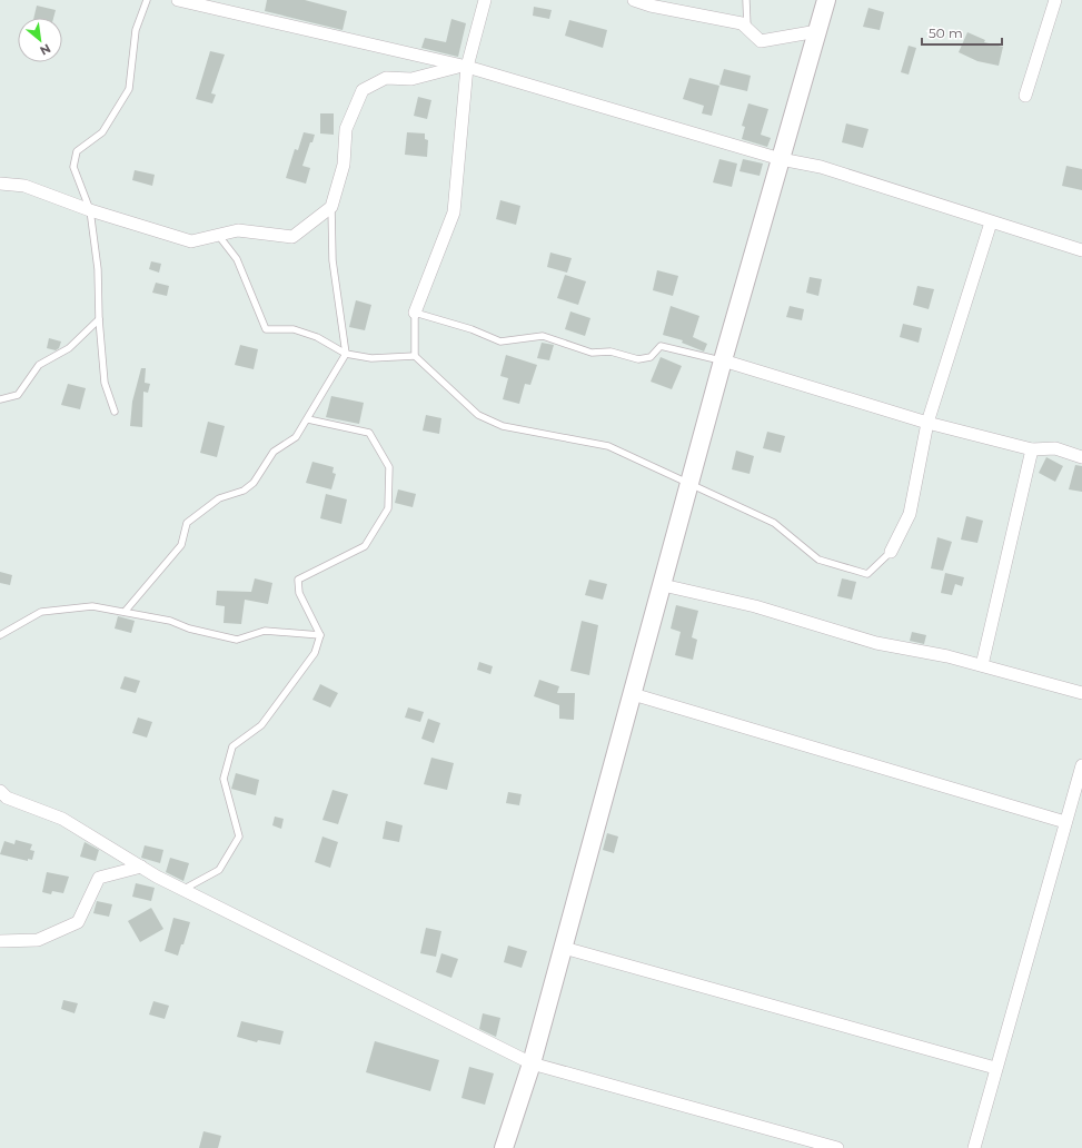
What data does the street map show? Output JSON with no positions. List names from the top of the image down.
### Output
{
  "scale_bar": "50 m",
  "north": "bottom right"
}
